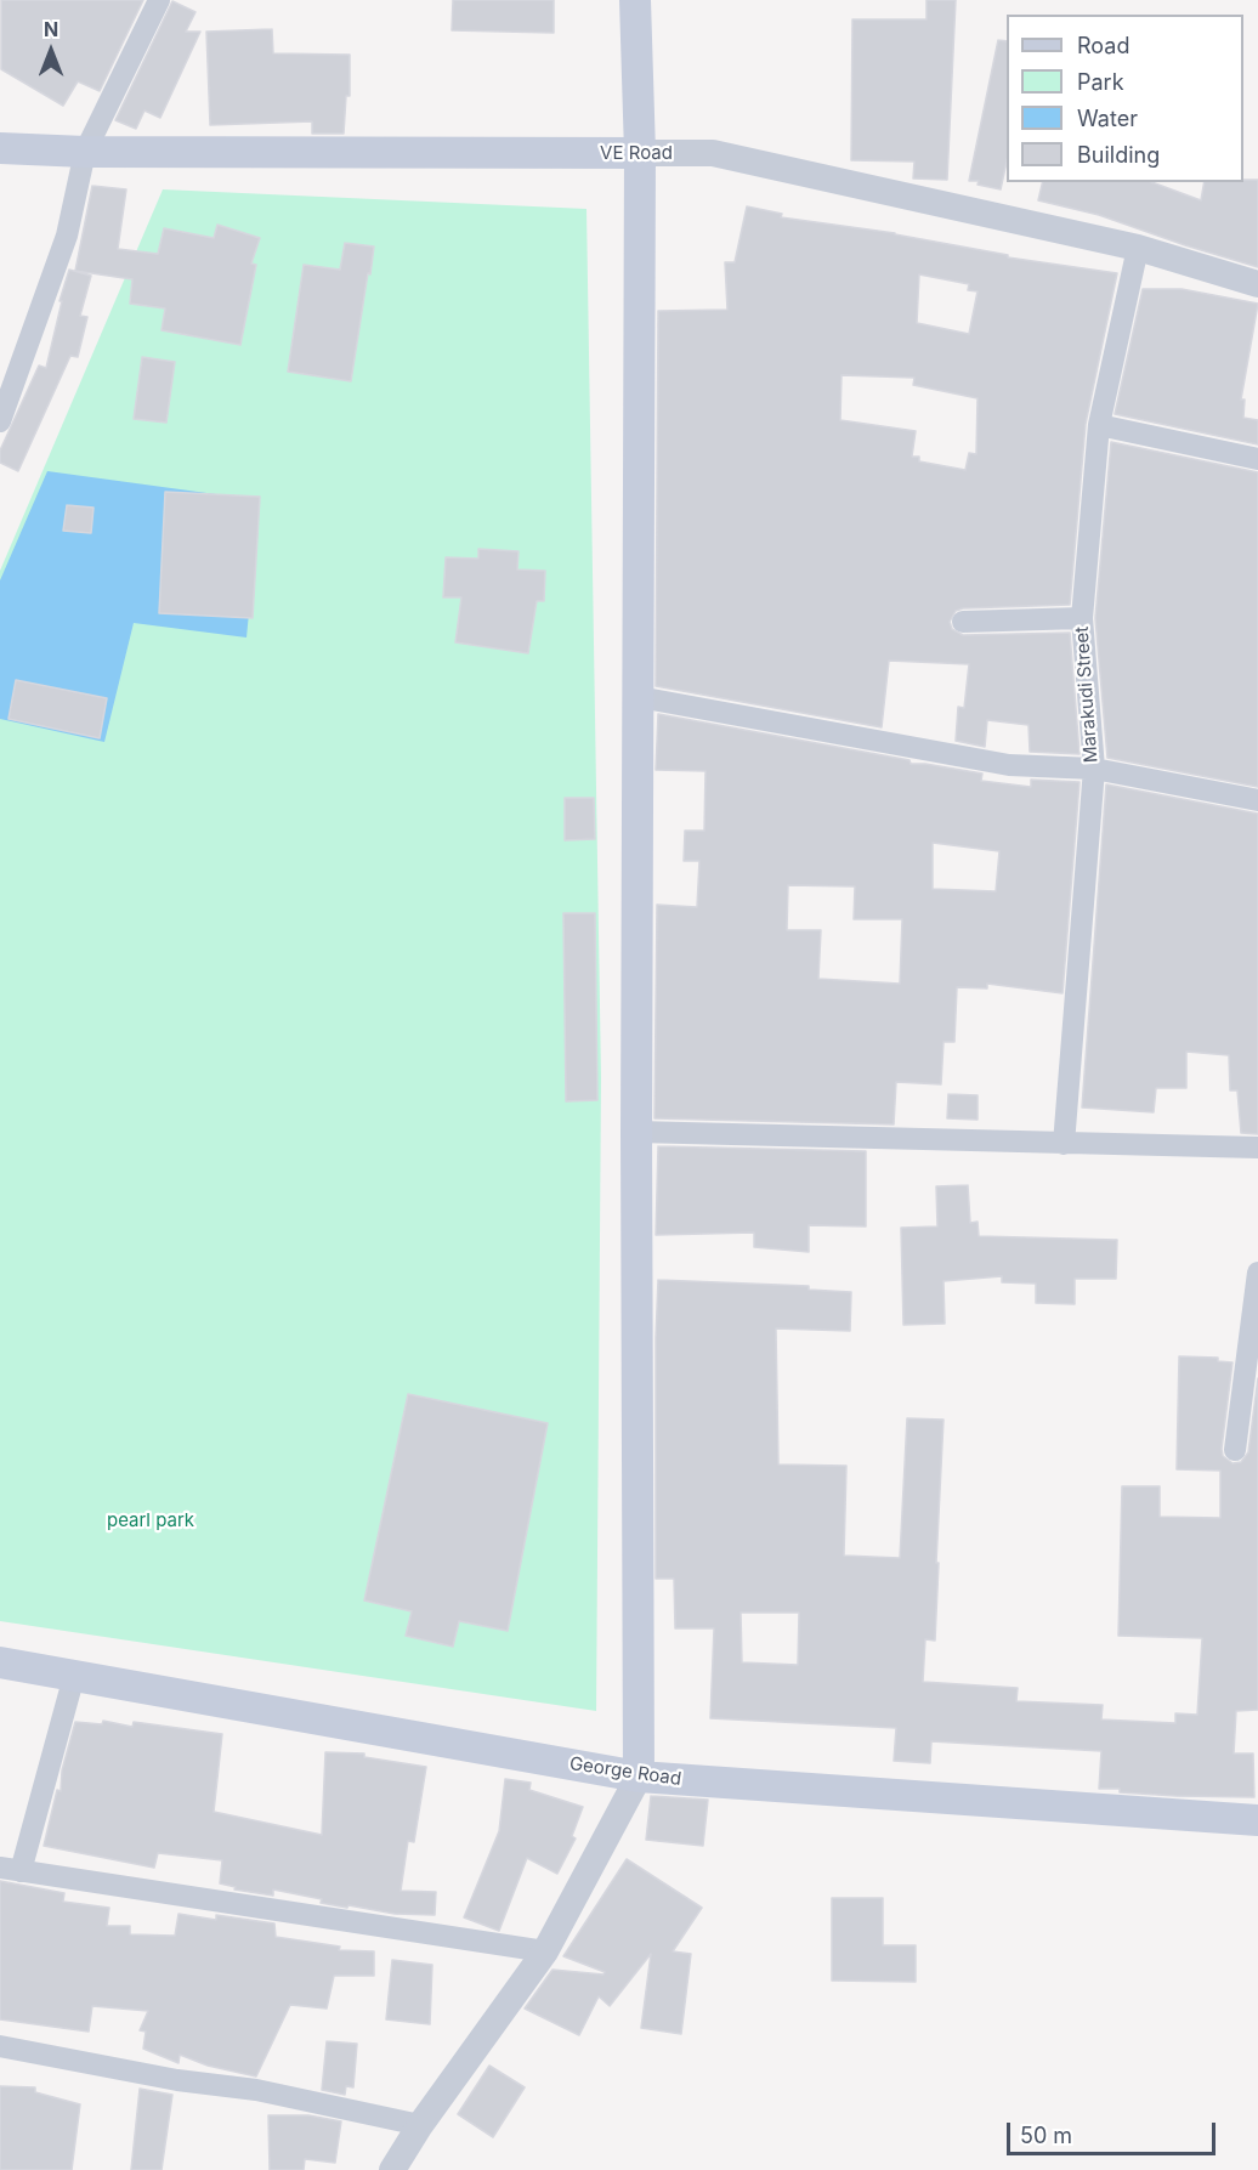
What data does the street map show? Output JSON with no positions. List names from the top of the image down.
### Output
{
  "streets": {
    "main road": ["VE Road", "George Road"],
    "street": ["Marakudi Street"]
  },
  "crossings": [
    ["VE Road", "Marakudi Street"]
  ],
  "parks": ["pearl park"],
  "legend": [
    "Road",
    "Park",
    "Water",
    "Building"
  ],
  "scale_bar": "50 m",
  "north": "top"
}
